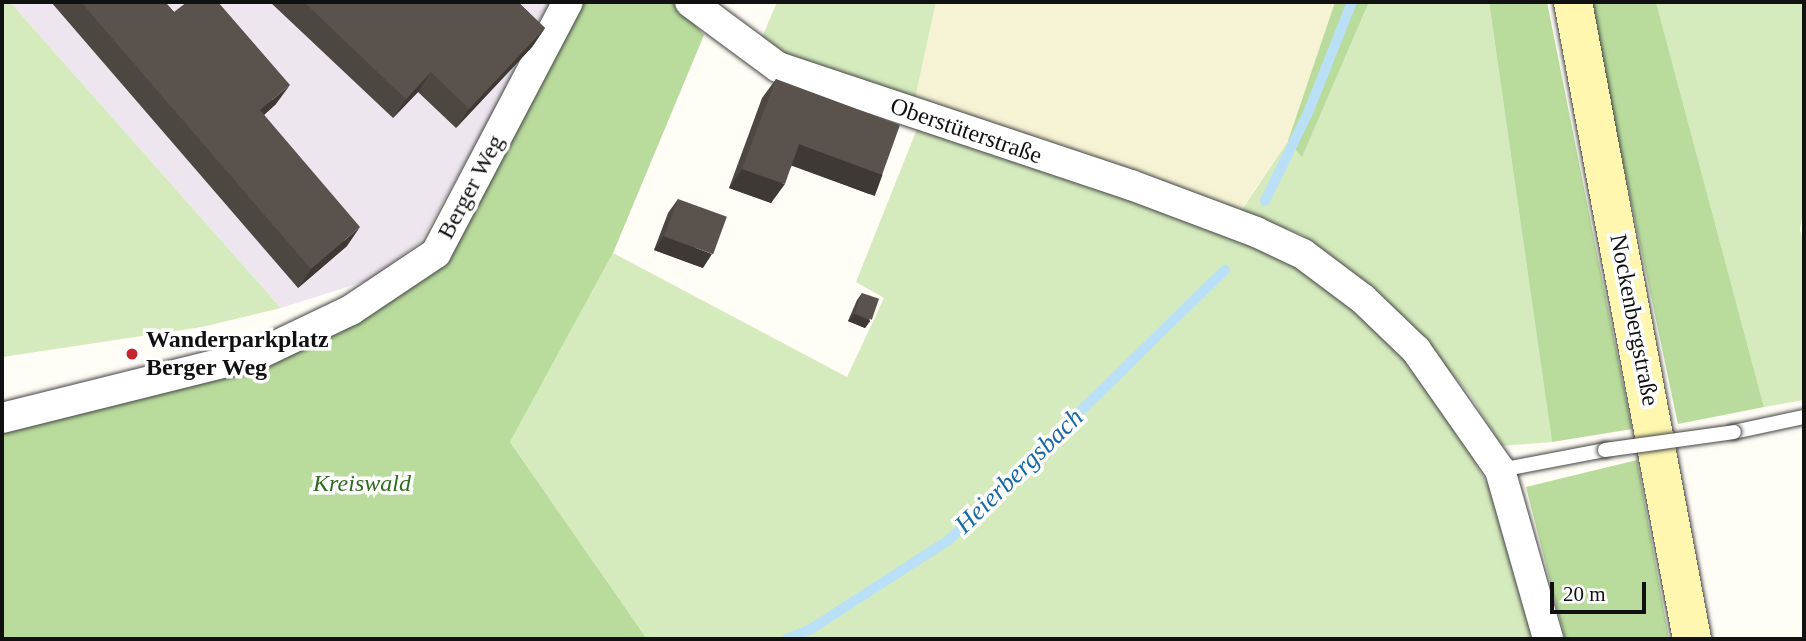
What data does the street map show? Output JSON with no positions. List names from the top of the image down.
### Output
{
  "streets": {
    "main road": ["Nockenbergstraße"],
    "street": ["Oberstüterstraße", "Berger Weg"]
  },
  "water": ["Heierbergsbach"],
  "parks": ["Kreiswald"],
  "places": ["Wanderparkplatz Berger Weg"],
  "scale_bar": "20 m"
}
